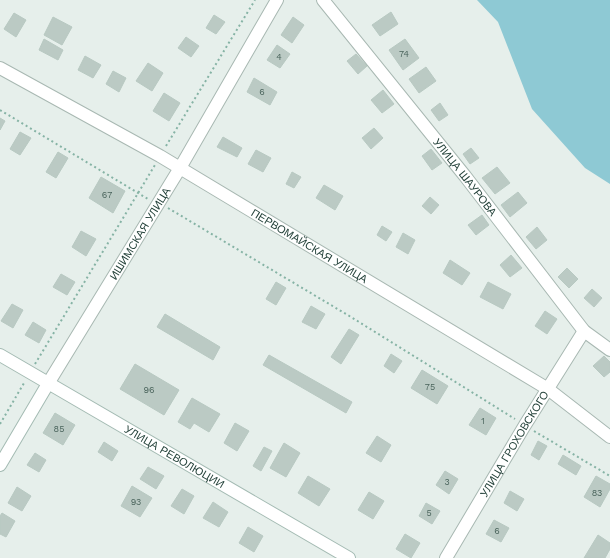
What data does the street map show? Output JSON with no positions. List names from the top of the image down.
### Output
{
  "streets": {
    "street": [
      "УЛИЦА ШАУРОВА",
      "ИШИМСКАЯ УЛИЦА",
      "ПЕРВОМАЙСКАЯ УЛИЦА",
      "УЛИЦА ГРОХОВСКОГО",
      "УЛИЦА РЕВОЛЮЦИИ"
    ]
  },
  "crossings": [
    ["УЛИЦА ШАУРОВА", "УЛИЦА ГРОХОВСКОГО"],
    ["ИШИМСКАЯ УЛИЦА", "ПЕРВОМАЙСКАЯ УЛИЦА"],
    ["ИШИМСКАЯ УЛИЦА", "УЛИЦА РЕВОЛЮЦИИ"],
    ["ПЕРВОМАЙСКАЯ УЛИЦА", "УЛИЦА ГРОХОВСКОГО"]
  ],
  "house_numbers": [
    "74",
    "4",
    "6",
    "67",
    "75",
    "96",
    "1",
    "85",
    "3",
    "83",
    "93",
    "5",
    "6"
  ]
}
